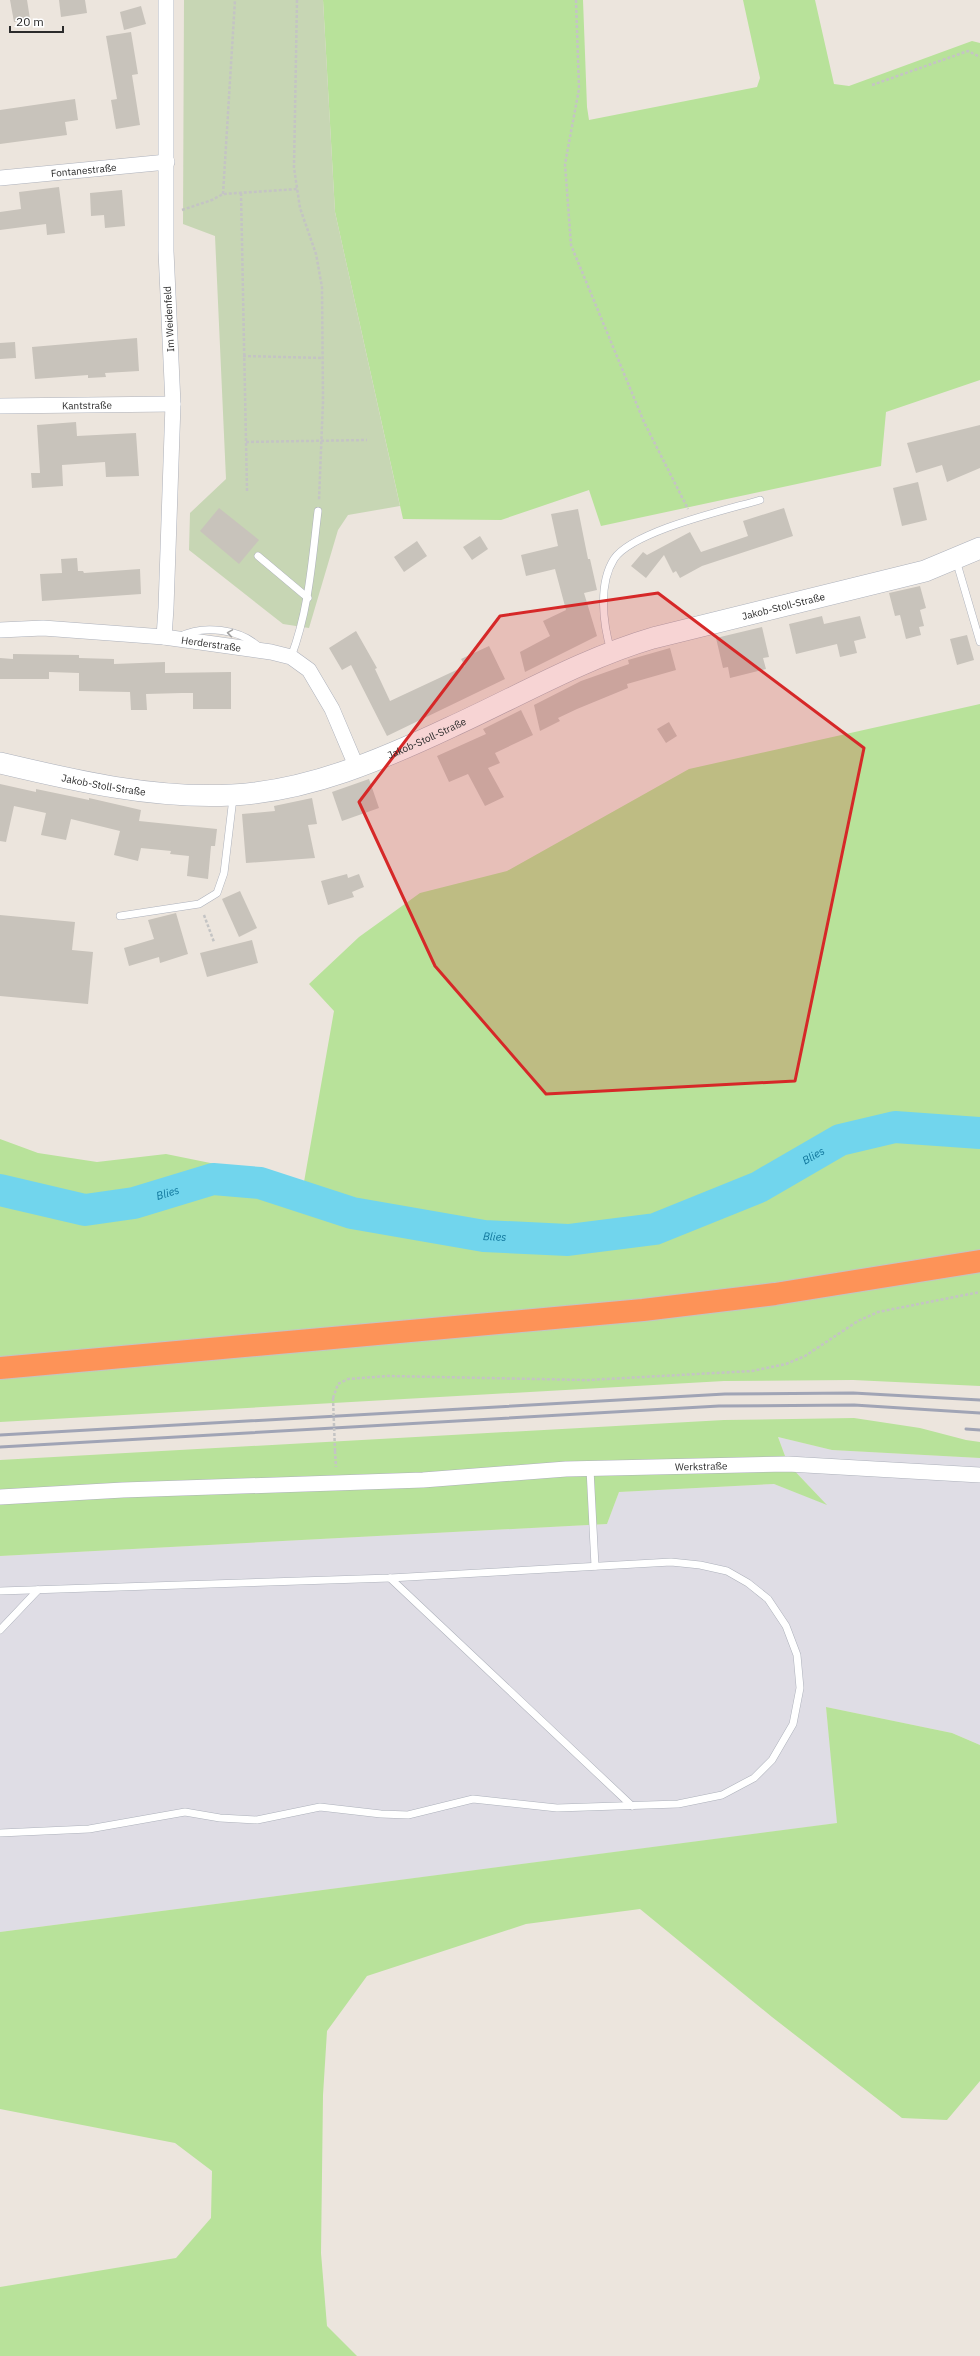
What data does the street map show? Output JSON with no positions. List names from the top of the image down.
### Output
{
  "streets": {
    "main road": ["Jakob-Stoll-Straße"],
    "street": [
      "Fontanestraße",
      "Im Weidenfeld",
      "Kantstraße",
      "Herderstraße",
      "Werkstraße"
    ]
  },
  "crossings": [
    ["Fontanestraße", "Im Weidenfeld"],
    ["Im Weidenfeld", "Kantstraße"],
    ["Im Weidenfeld", "Herderstraße"],
    ["Jakob-Stoll-Straße", "Herderstraße"]
  ],
  "water": ["Blies"],
  "scale_bar": "20 m"
}
